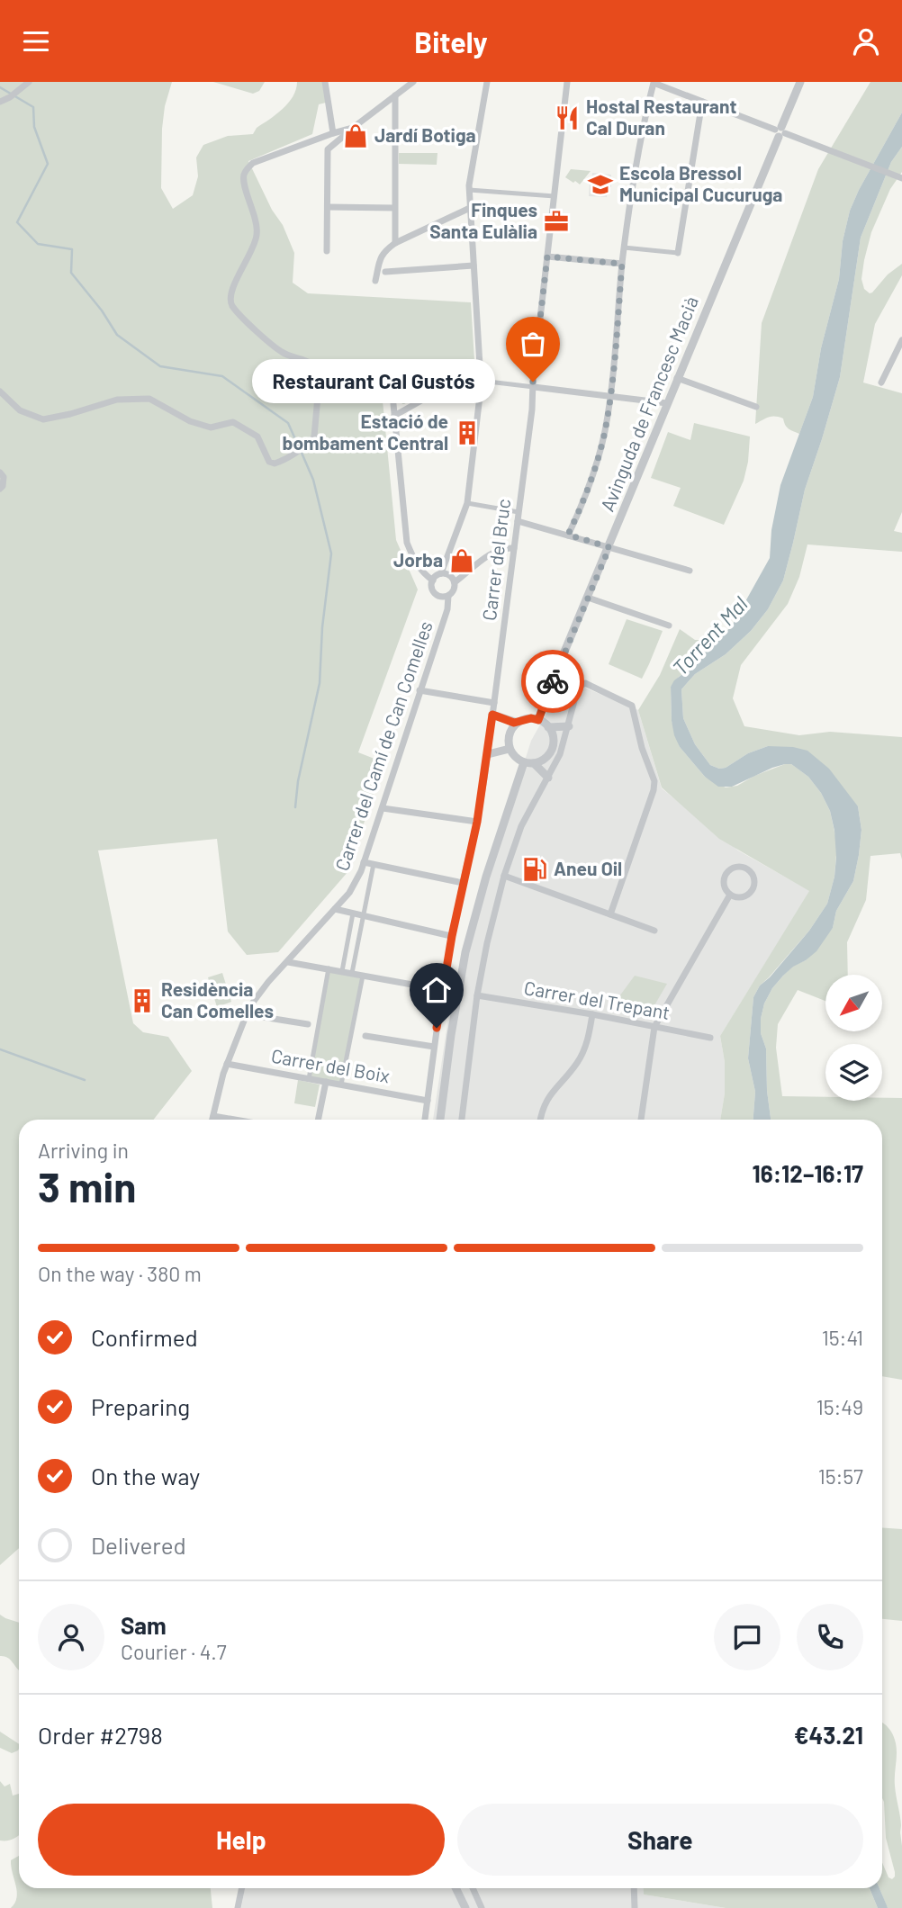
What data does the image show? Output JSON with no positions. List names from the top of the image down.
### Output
{
  "streets": {
    "street": [
      "Avinguda de Francesc Macià",
      "Carrer del Bruc",
      "Carrer del Camí de Can Comelles",
      "Carrer del Trepant",
      "Carrer del Boix"
    ]
  },
  "crossings": [
    ["Carrer del Bruc", "Carrer del Boix"],
    ["Carrer del Camí de Can Comelles", "Carrer del Boix"]
  ],
  "water": ["Torrent Mal"],
  "places": {
    "restaurant": ["Hostal Restaurant Cal Duran"],
    "shop": ["Jardí Botiga", "Jorba"],
    "school or university": ["Escola Bressol Municipal Cucuruga"],
    "office": ["Finques Santa Eulàlia"],
    "other": ["Restaurant Cal Gustós"],
    "building": ["Estació de bombament Central", "Residència Can Comelles"],
    "fuel station": ["Aneu Oil"]
  },
  "north": "bottom left",
  "page": {
    "header": "Bitely",
    "bubble": "Restaurant Cal Gustós",
    "heading": ["3 min", "Arriving in", "16:12–16:17"],
    "panel": [
      "Sam",
      "Courier · 4.7",
      "Order #2798",
      "€43.21"
    ],
    "bar": "On the way · 380 m",
    "list": [
      ["Confirmed", "15:41"],
      ["Preparing", "15:49"],
      ["On the way", "15:57"],
      "Delivered"
    ],
    "buttons": ["Help", "Share"]
  }
}
